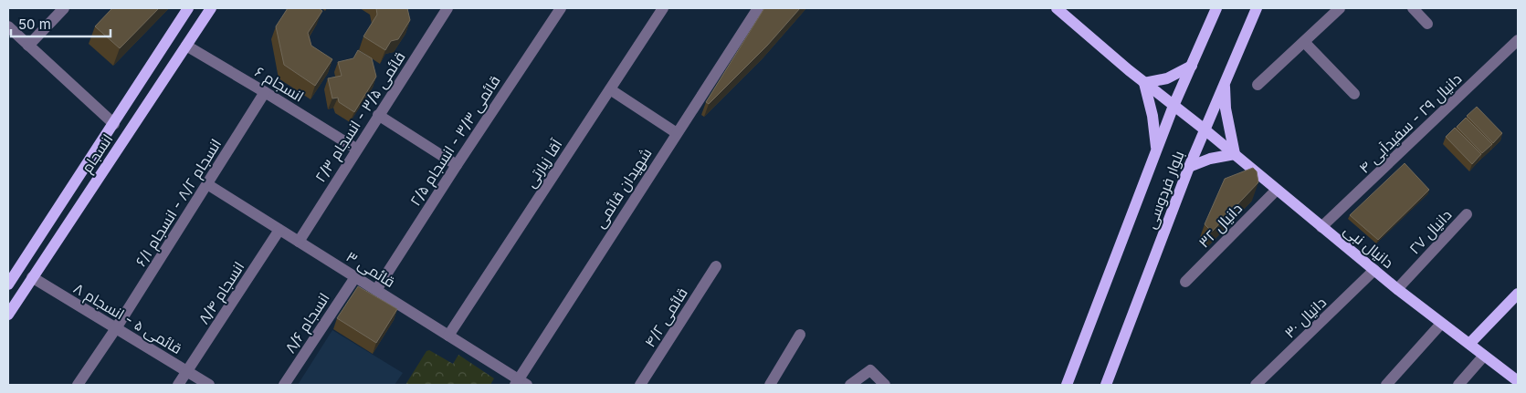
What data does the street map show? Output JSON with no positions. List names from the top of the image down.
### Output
{
  "streets": {
    "main road": ["انسجام", "بلوار فردوسی", "دانیال نبی"],
    "street": [
      "انسجام ۶",
      "قائمی ۳/۵ - انسجام ۲/۳",
      "دانیال ۲۹ - سفیدآبی ۴",
      "قائمی ۳/۳ - انسجام ۲/۵",
      "آقا زیارتی",
      "شهیدان قائمی",
      "انسجام ۸/۲ - انسجام ۶/۱",
      "دانیال ۳۲",
      "دانیال ۲۷",
      "قائمی ۳",
      "انسجام ۸/۴",
      "قائمی ۴/۲",
      "دانیال ۳۰",
      "قائمی ۵ - انسجام ۸",
      "انسجام ۸/۶"
    ]
  },
  "crossings": [
    ["انسجام ۶", "قائمی ۳/۵ - انسجام ۲/۳"],
    ["انسجام ۶", "انسجام"],
    ["انسجام ۶", "انسجام ۸/۲ - انسجام ۶/۱"],
    ["قائمی ۳/۵ - انسجام ۲/۳", "قائمی ۳"],
    ["دانیال ۲۹ - سفیدآبی ۴", "دانیال نبی"],
    ["قائمی ۳/۳ - انسجام ۲/۵", "قائمی ۳"],
    ["انسجام", "قائمی ۵ - انسجام ۸"],
    ["آقا زیارتی", "قائمی ۳"],
    ["شهیدان قائمی", "قائمی ۳"],
    ["بلوار فردوسی", "دانیال نبی"],
    ["انسجام ۸/۲ - انسجام ۶/۱", "قائمی ۳"],
    ["انسجام ۸/۲ - انسجام ۶/۱", "قائمی ۵ - انسجام ۸"],
    ["دانیال ۳۲", "دانیال نبی"],
    ["دانیال ۲۷", "دانیال نبی"],
    ["دانیال نبی", "دانیال ۳۰"],
    ["قائمی ۳", "انسجام ۸/۴"],
    ["قائمی ۳", "انسجام ۸/۶"],
    ["انسجام ۸/۴", "قائمی ۵ - انسجام ۸"]
  ],
  "scale_bar": "50 m"
}
